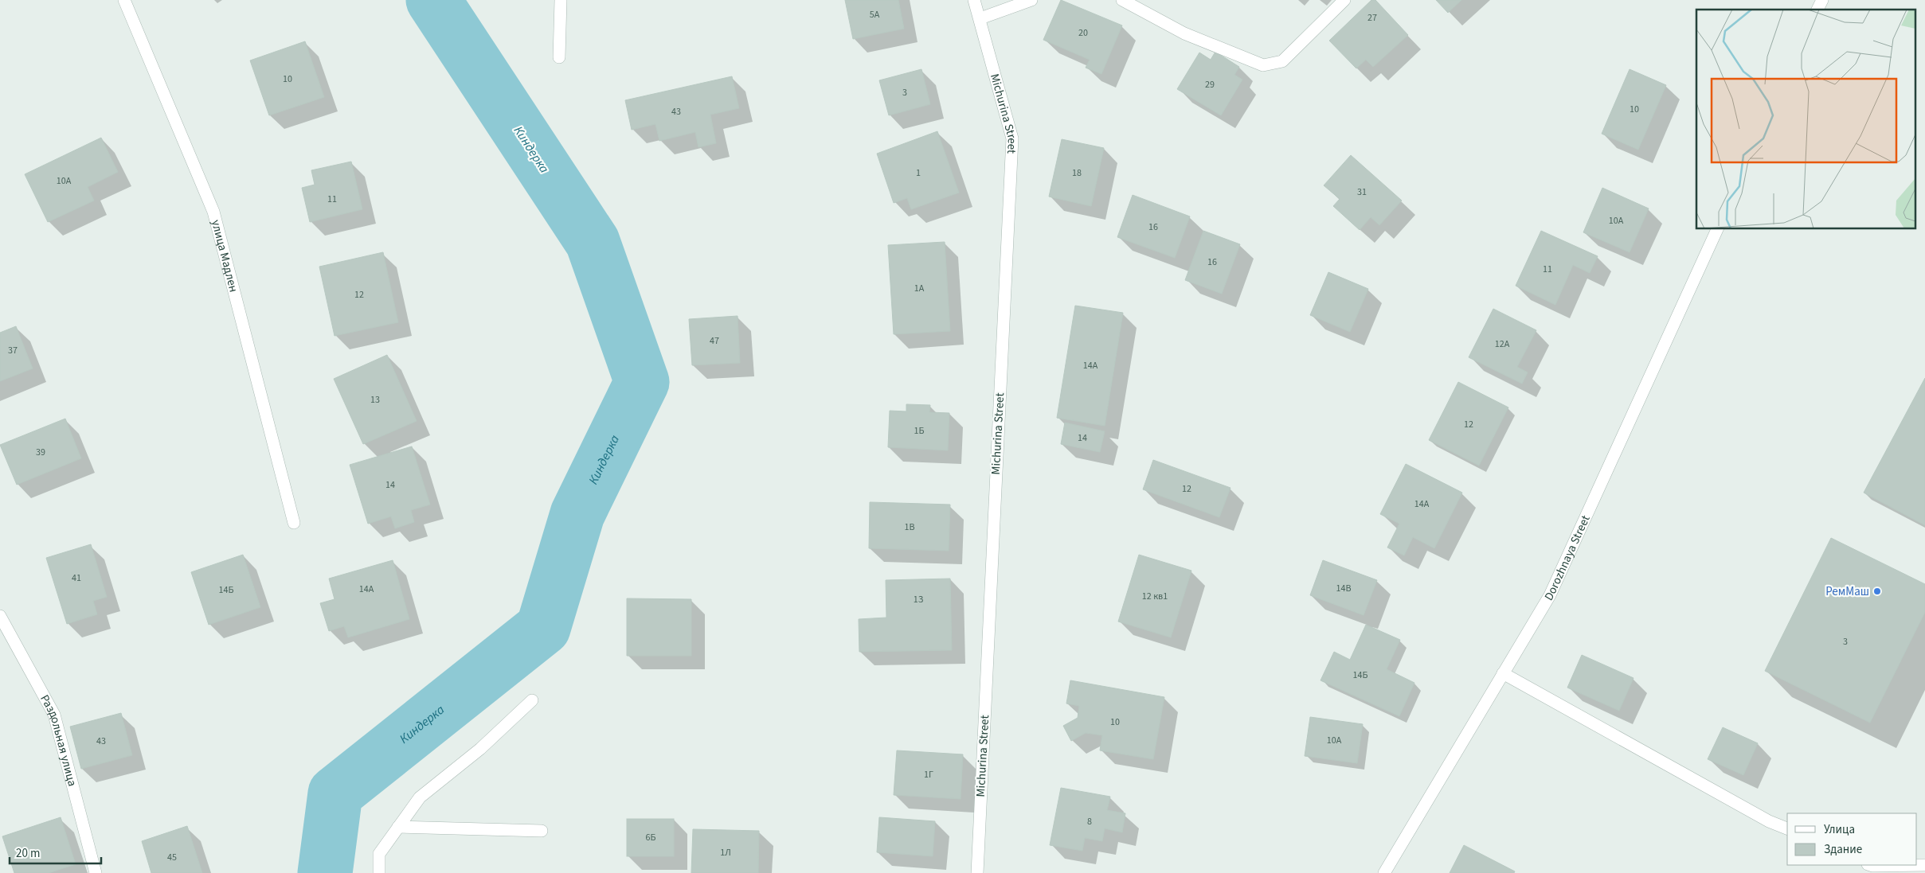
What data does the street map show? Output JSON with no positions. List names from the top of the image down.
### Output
{
  "streets": {
    "street": [
      "Michurina Street",
      "улица Мадлен",
      "Dorozhnaya Street",
      "Раздольная улица"
    ]
  },
  "water": ["Киндерка"],
  "places": ["РемМаш"],
  "house_numbers": [
    "5А",
    "27",
    "20",
    "10",
    "29",
    "3",
    "10",
    "43",
    "1",
    "18",
    "10А",
    "31",
    "11",
    "10А",
    "16",
    "16",
    "11",
    "1А",
    "12",
    "47",
    "12А",
    "37",
    "14А",
    "13",
    "12",
    "1Б",
    "14",
    "39",
    "14",
    "12",
    "14А",
    "1В",
    "41",
    "14В",
    "14А",
    "14Б",
    "12 кв1",
    "1З",
    "3",
    "14Б",
    "10",
    "10А",
    "43",
    "1Г",
    "8",
    "6Б",
    "1Л",
    "45"
  ],
  "legend": ["Улица", "Здание"],
  "scale_bar": "20 m"
}
